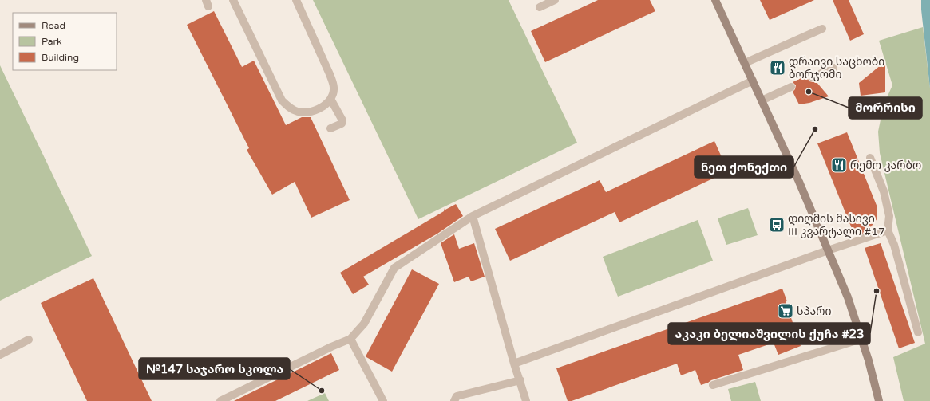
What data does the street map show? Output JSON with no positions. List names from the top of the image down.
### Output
{
  "places": {
    "restaurant": ["დრაივი საცხობი ბორჯომი", "რემო კარბო"],
    "other": [
      "მორრისი",
      "ნეთ ქონექთი",
      "აკაკი ბელიაშვილის ქუჩა #23",
      "№147 საჯარო სკოლა"
    ],
    "bus stop": ["დიღმის მასივი III კვარტალი #17"],
    "supermarket": ["სპარი"]
  },
  "legend": ["Road", "Park", "Building"]
}
